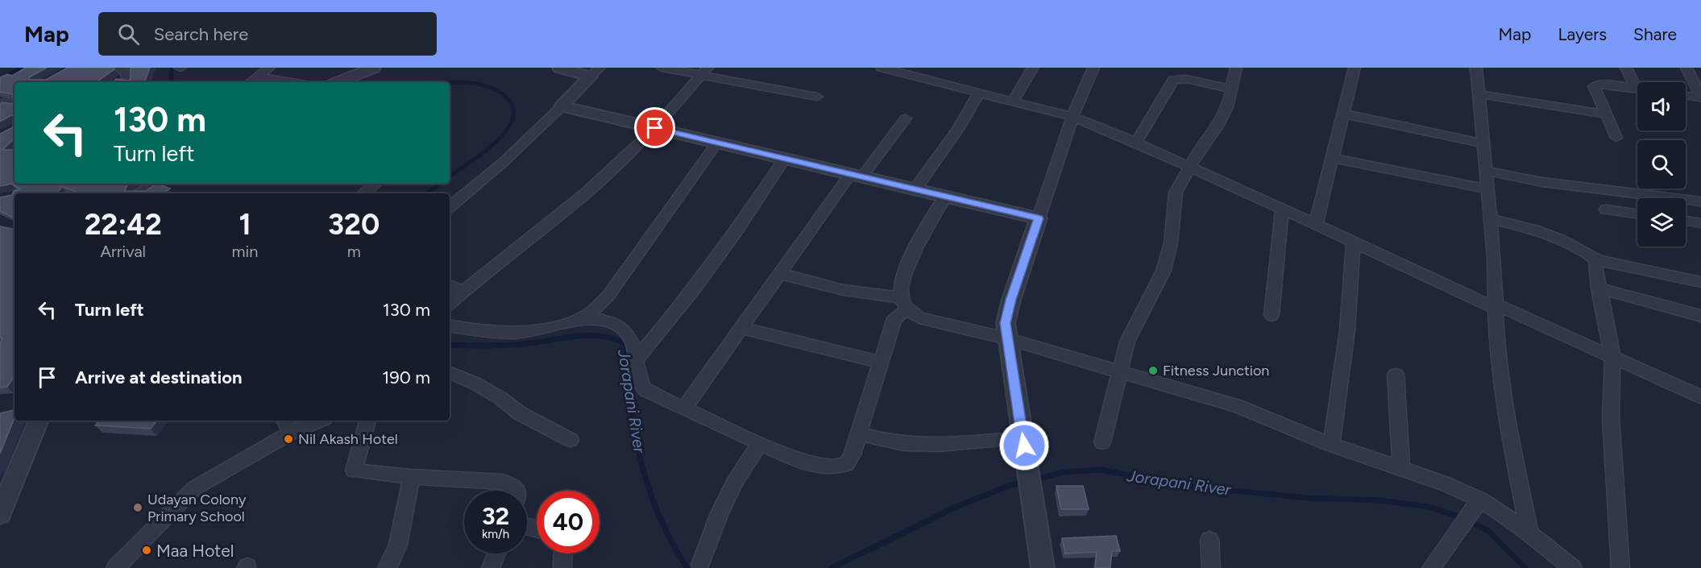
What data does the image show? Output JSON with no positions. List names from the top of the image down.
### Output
{
  "water": ["Jorapani River"],
  "places": [
    "Fitness Junction",
    "Nil Akash Hotel",
    "Udayan Colony Primary School",
    "Maa Hotel"
  ],
  "page": {
    "header": "Map",
    "search": "Search here",
    "nav": ["Map", "Layers", "Share"],
    "turn": ["130 m", "Turn left"],
    "eta": [
      "22:42",
      "Arrival",
      "1",
      "min",
      "320",
      "m"
    ],
    "list": [
      {
        "name": "Turn left",
        "value": "130 m"
      },
      {
        "name": "Arrive at destination",
        "value": "190 m"
      }
    ],
    "speed": "32 km/h",
    "limit": "40"
  }
}
